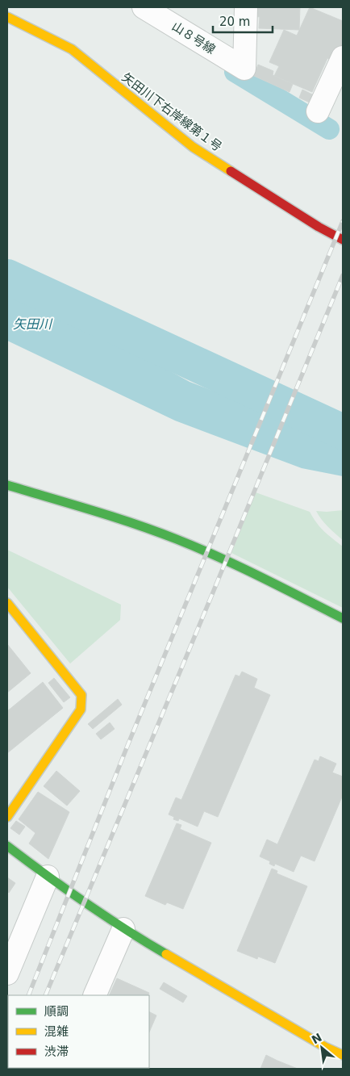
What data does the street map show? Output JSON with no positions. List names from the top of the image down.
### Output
{
  "streets": {
    "street": ["山８号線", "矢田川下右岸線第１号"]
  },
  "water": ["矢田川"],
  "legend": ["順調", "混雑", "渋滞"],
  "scale_bar": "20 m",
  "north": "top left"
}
